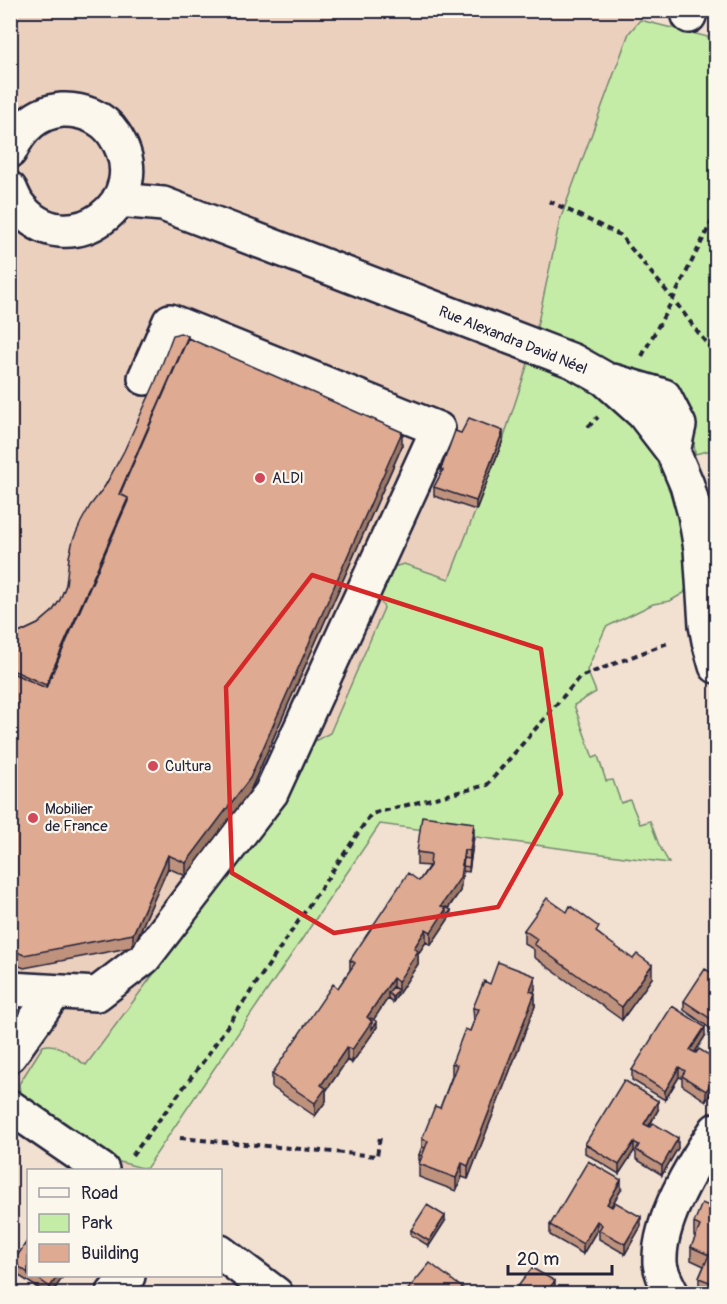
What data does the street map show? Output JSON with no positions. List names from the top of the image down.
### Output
{
  "streets": {
    "street": ["Rue Alexandra David Néel"]
  },
  "places": ["ALDI", "Cultura", "Mobilier de France"],
  "legend": ["Road", "Park", "Building"],
  "scale_bar": "20 m"
}
